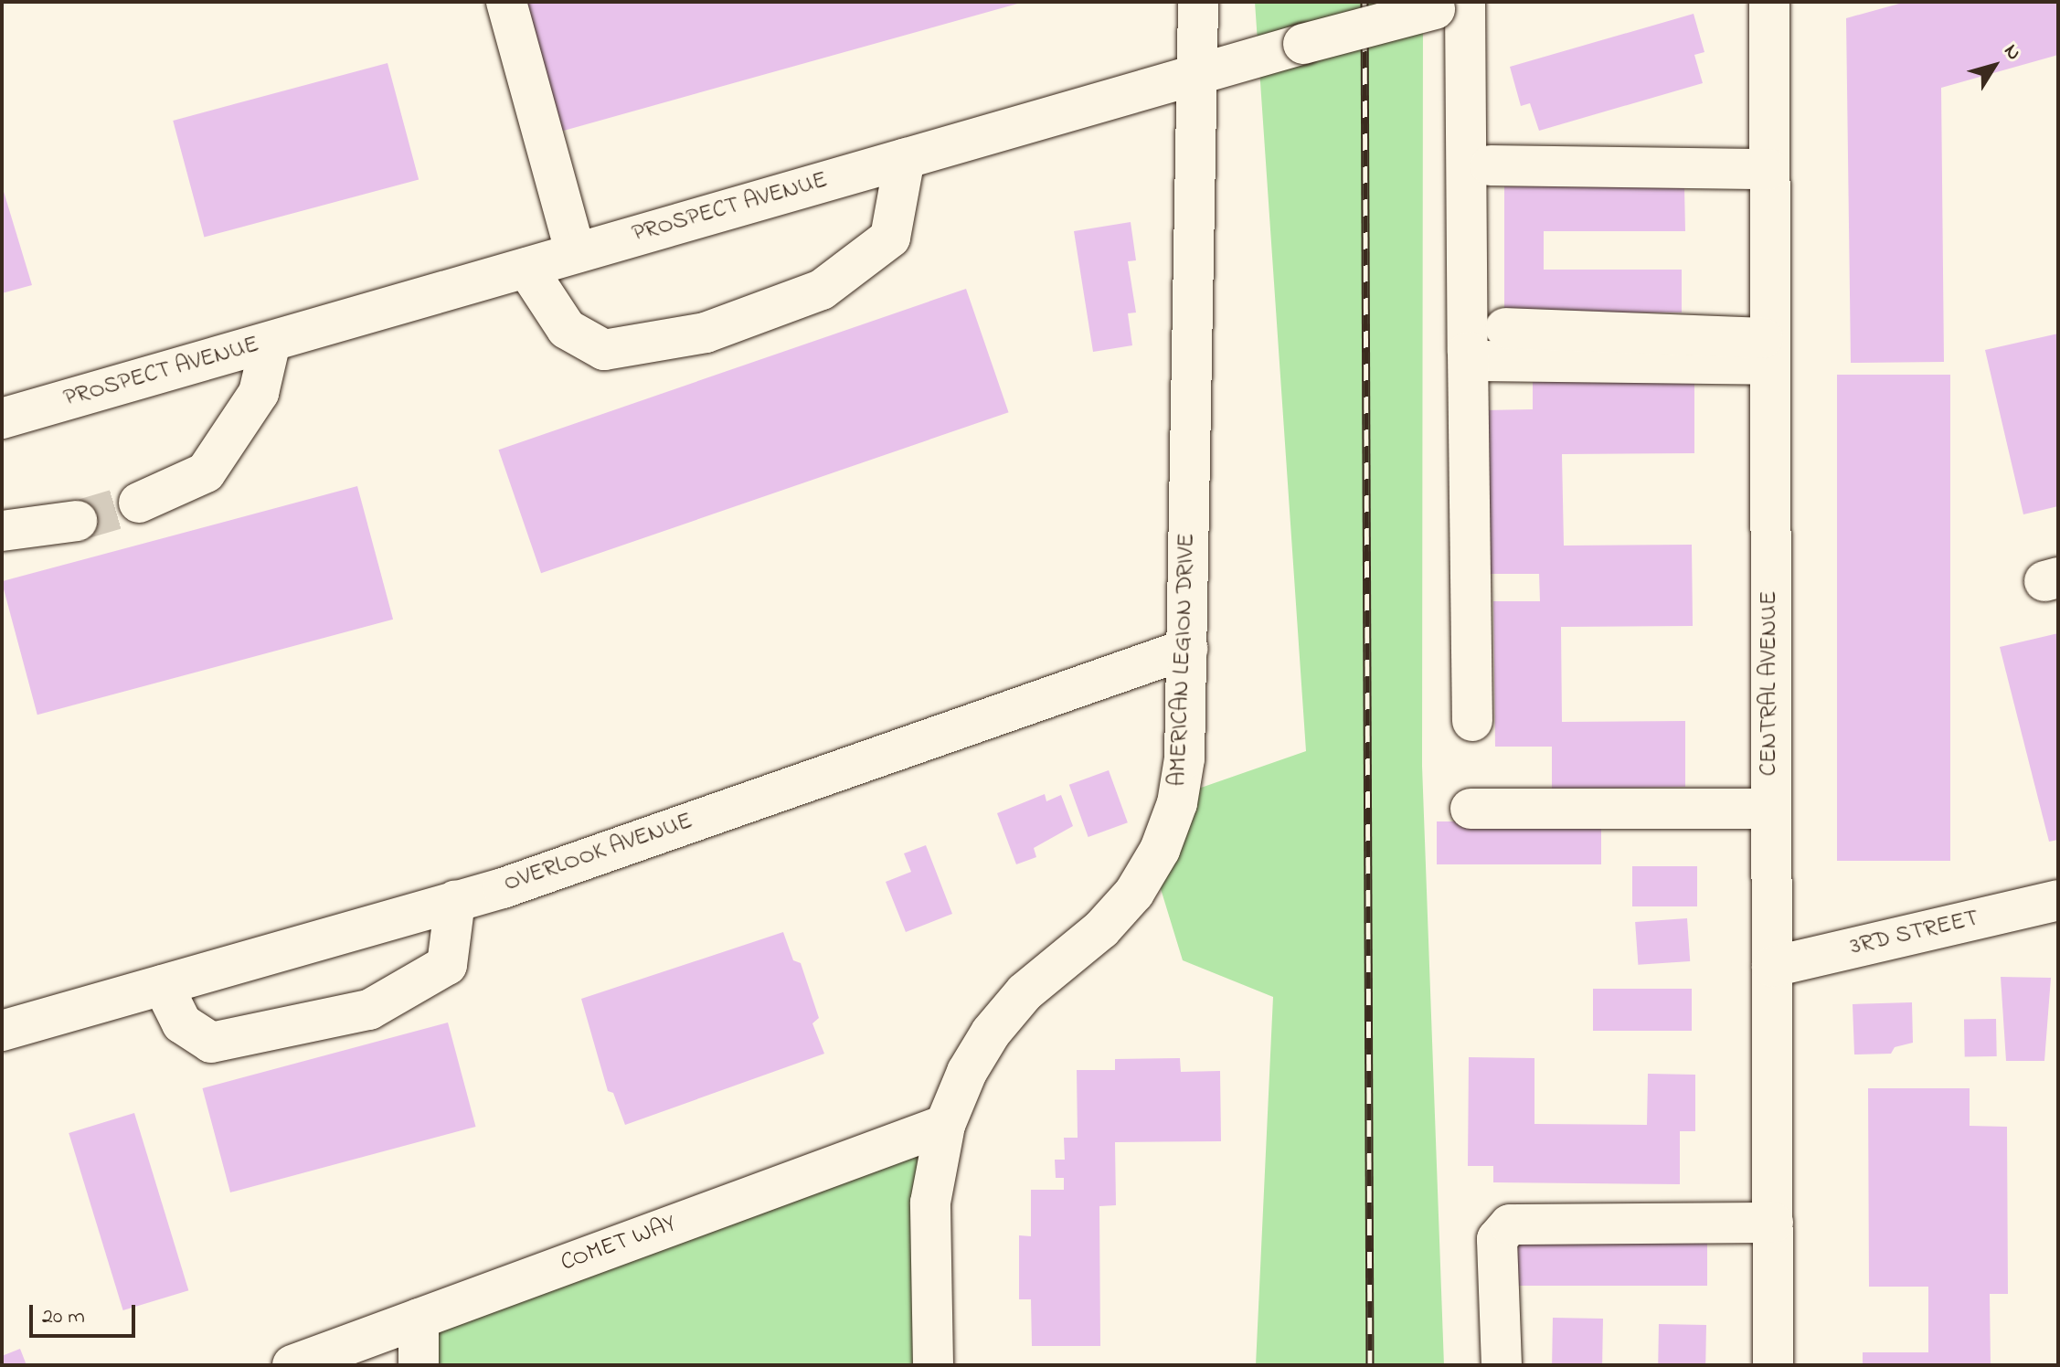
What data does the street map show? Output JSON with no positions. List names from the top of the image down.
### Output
{
  "streets": {
    "street": [
      "PROSPECT AVENUE",
      "AMERICAN LEGION DRIVE",
      "CENTRAL AVENUE",
      "OVERLOOK AVENUE",
      "3RD STREET",
      "COMET WAY"
    ]
  },
  "crossings": [
    ["PROSPECT AVENUE", "AMERICAN LEGION DRIVE"],
    ["AMERICAN LEGION DRIVE", "OVERLOOK AVENUE"],
    ["AMERICAN LEGION DRIVE", "COMET WAY"],
    ["CENTRAL AVENUE", "3RD STREET"]
  ],
  "scale_bar": "20 m",
  "north": "top right"
}
